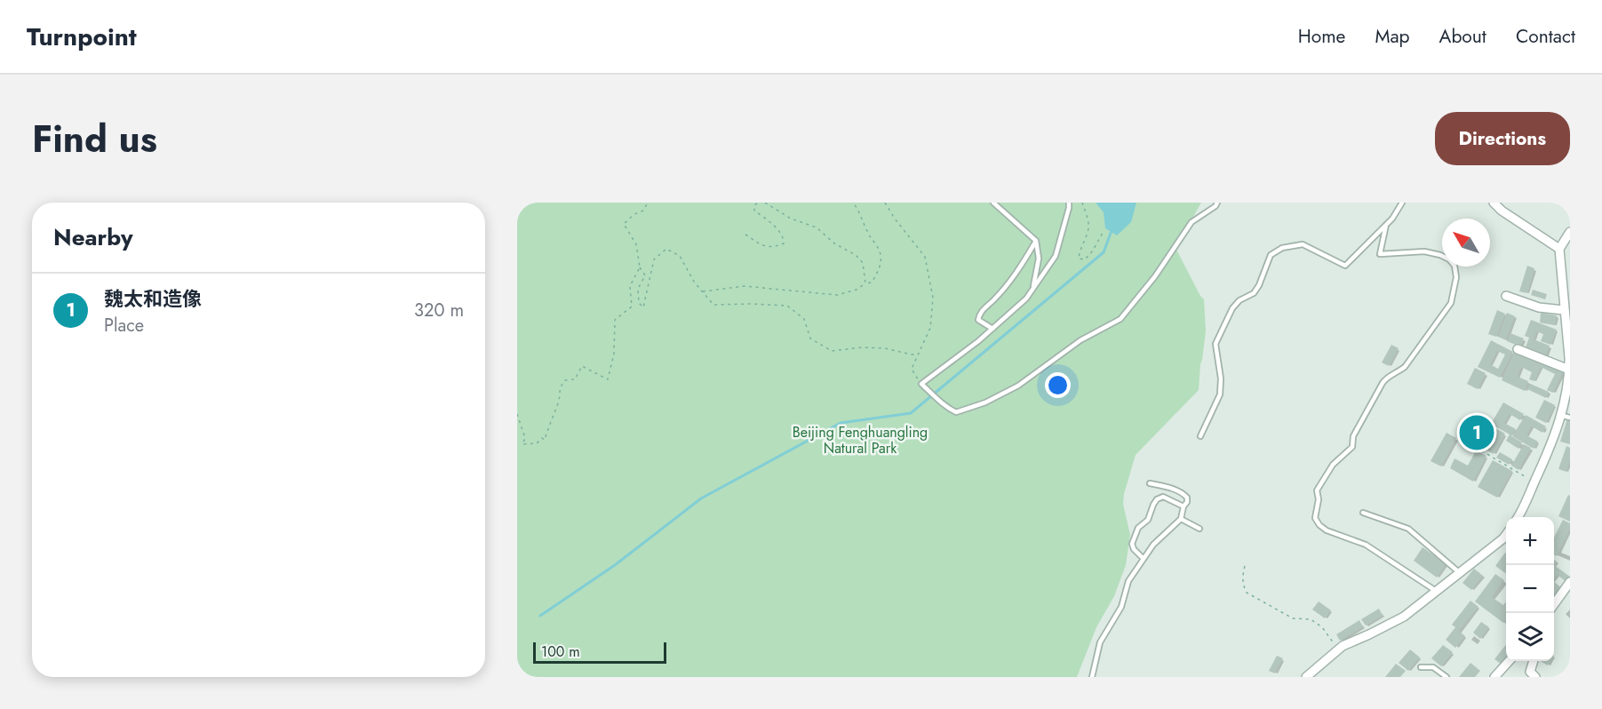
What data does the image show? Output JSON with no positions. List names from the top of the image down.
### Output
{
  "parks": ["Beijing Fenghuangling Natural Park"],
  "scale_bar": "100 m",
  "north": "top left",
  "page": {
    "header": "Turnpoint",
    "nav": [
      "Home",
      "Map",
      "About",
      "Contact"
    ],
    "title": "Find us",
    "buttons": "Directions",
    "heading": "Nearby",
    "list": [
      {
        "mark": "1",
        "name": "魏太和造像",
        "note": "Place",
        "value": "320 m"
      }
    ],
    "pins": "1",
    "map_buttons": ["+", "−"],
    "scale": "100 m"
  }
}
